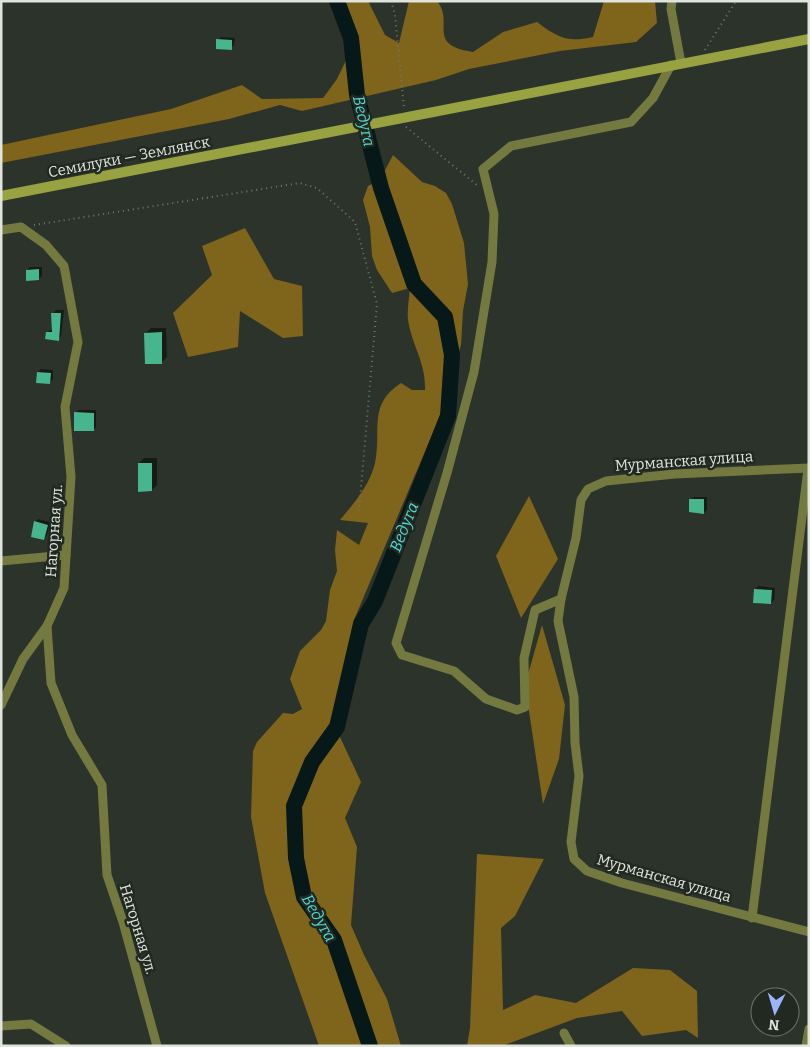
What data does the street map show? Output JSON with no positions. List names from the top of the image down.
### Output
{
  "streets": {
    "main road": ["Семилуки — Землянск"],
    "street": ["Мурманская улица", "Нагорная ул."]
  },
  "water": ["Ведуга"],
  "north": "bottom"
}
